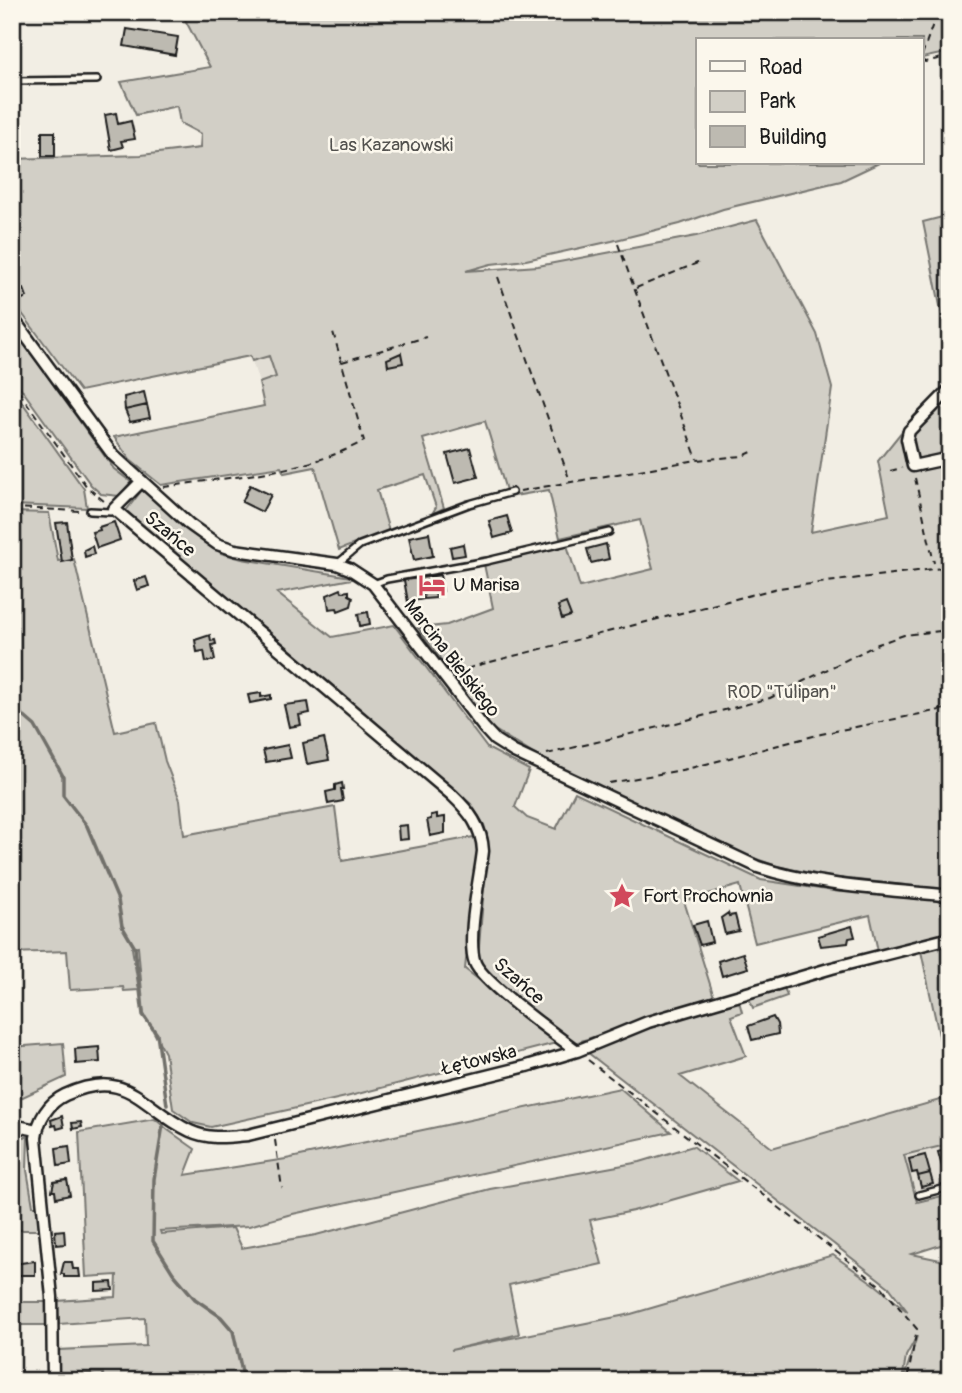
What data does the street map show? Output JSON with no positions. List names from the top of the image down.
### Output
{
  "streets": {
    "street": ["Szańce", "Marcina Bielskiego", "Łętowska"]
  },
  "crossings": [
    ["Szańce", "Łętowska"]
  ],
  "parks": ["Las Kazanowski", "ROD \"Tulipan\""],
  "places": {
    "hotel": ["U Marisa"],
    "place": ["Fort Prochownia"]
  },
  "legend": ["Road", "Park", "Building"]
}
